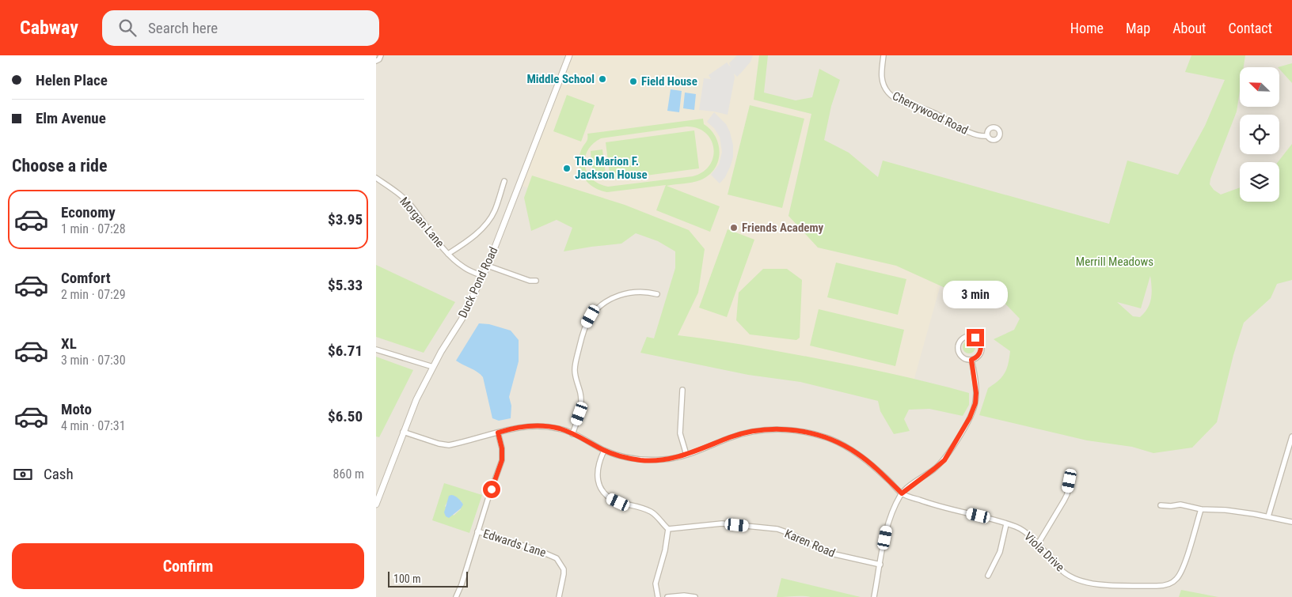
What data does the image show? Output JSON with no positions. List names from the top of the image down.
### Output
{
  "streets": {
    "street": [
      "Cherrywood Road",
      "Morgan Lane",
      "Duck Pond Road",
      "Edwards Lane",
      "Karen Road",
      "Viola Drive"
    ]
  },
  "crossings": [
    ["Morgan Lane", "Duck Pond Road"],
    ["Duck Pond Road", "Viola Drive"]
  ],
  "parks": ["Merrill Meadows"],
  "places": [
    "Middle School",
    "Field House",
    "The Marion F. Jackson House",
    "Friends Academy"
  ],
  "scale_bar": "100 m",
  "north": "top left",
  "page": {
    "header": "Cabway",
    "search": "Search here",
    "nav": [
      "Home",
      "Map",
      "About",
      "Contact"
    ],
    "banner": ["Helen Place", "Elm Avenue"],
    "heading": "Choose a ride",
    "list": [
      {
        "name": "Economy",
        "note": "1 min · 07:28",
        "value": "$3.95"
      },
      {
        "name": "Comfort",
        "note": "2 min · 07:29",
        "value": "$5.33"
      },
      {
        "name": "XL",
        "note": "3 min · 07:30",
        "value": "$6.71"
      },
      {
        "name": "Moto",
        "note": "4 min · 07:31",
        "value": "$6.50"
      }
    ],
    "bubble": "3 min",
    "pay": ["Cash", "860 m"],
    "buttons": "Confirm",
    "scale": "100 m"
  }
}
